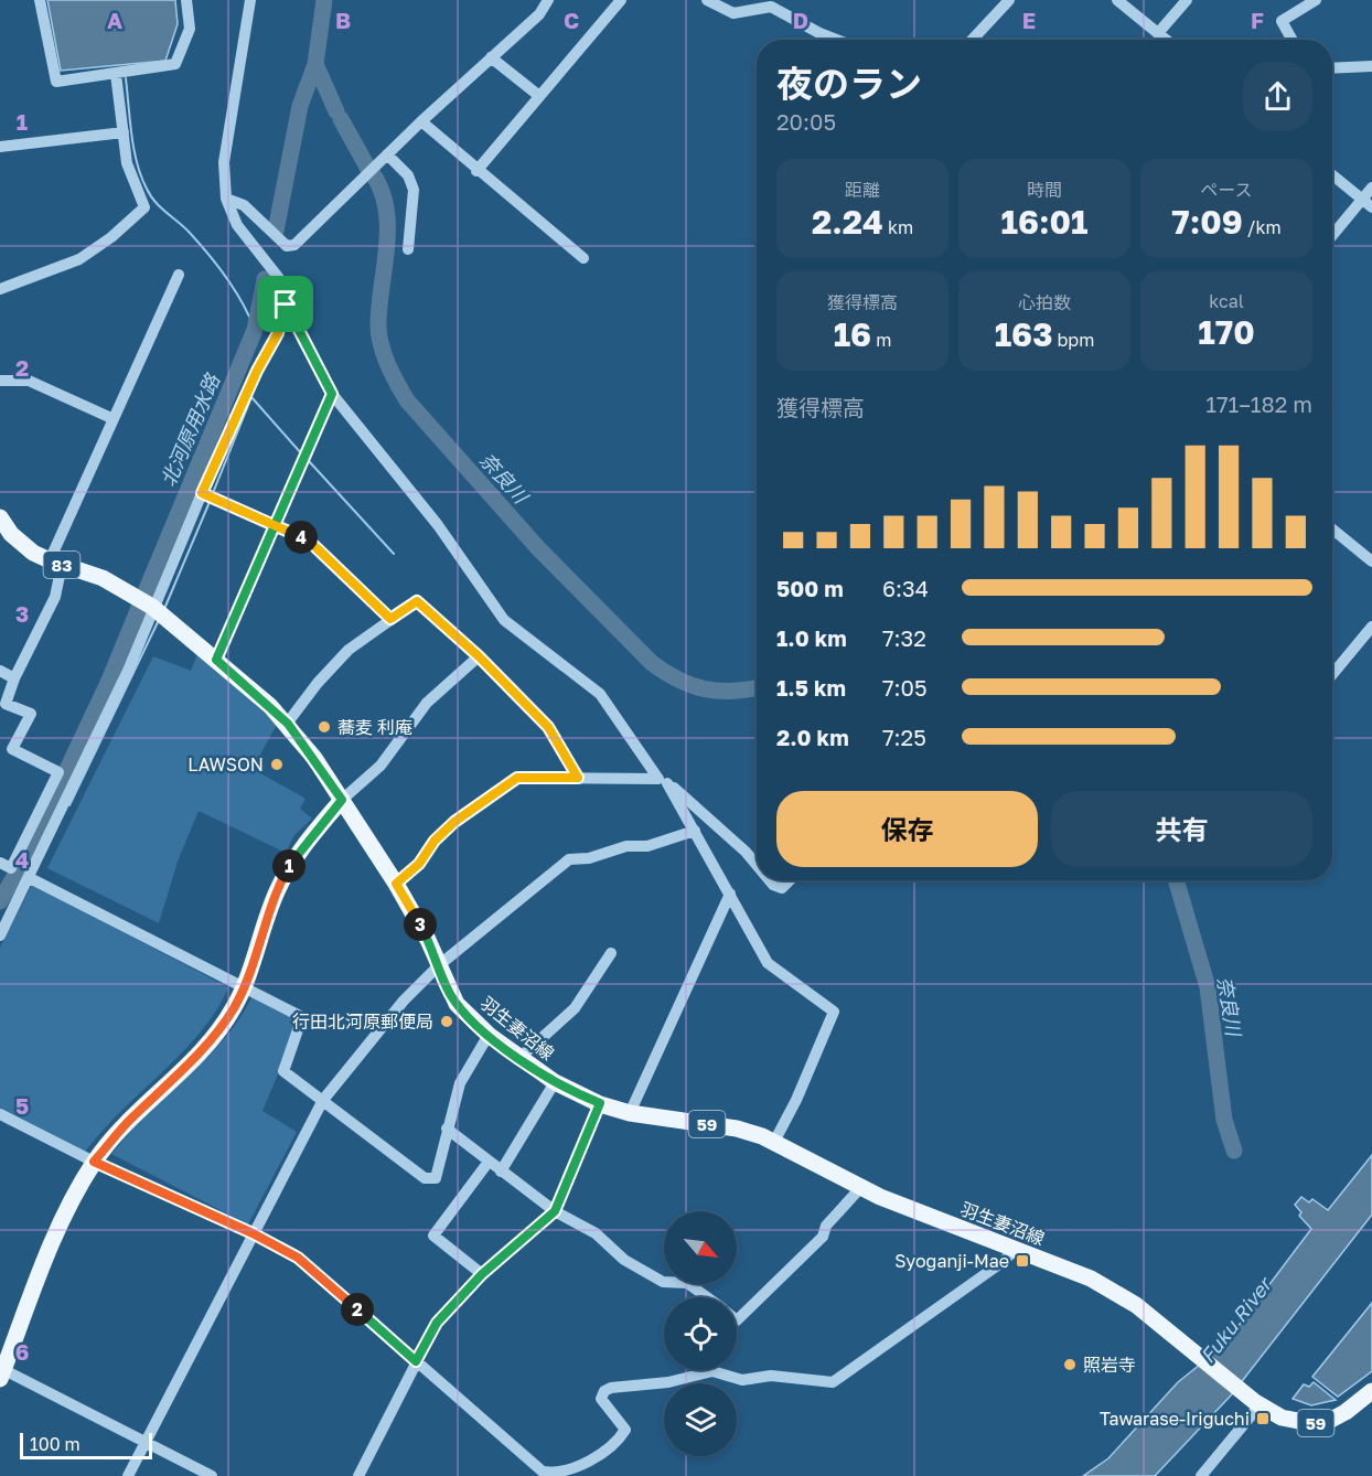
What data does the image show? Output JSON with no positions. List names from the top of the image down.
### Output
{
  "streets": {
    "main road": ["83", "羽生妻沼線", "59"]
  },
  "crossings": [
    ["83", "羽生妻沼線"],
    ["羽生妻沼線", "59"]
  ],
  "water": ["北河原用水路", "奈良川", "Fuku River"],
  "places": {
    "other": [
      "蕎麦 利庵",
      "LAWSON",
      "行田北河原郵便局",
      "照岩寺"
    ],
    "transit": ["Syoganji-Mae", "Tawarase-Iriguchi"]
  },
  "scale_bar": "100 m",
  "north": "bottom right",
  "page": {
    "heading": ["夜のラン", "20:05"],
    "stats": [
      ["距離", "2.24 km"],
      ["時間", "16:01"],
      ["ペース", "7:09 /km"],
      ["獲得標高", "16 m"],
      ["心拍数", "163 bpm"],
      ["kcal", "170"]
    ],
    "chart": ["獲得標高", "171–182 m"],
    "pins": [
      "4",
      "1",
      "3",
      "2"
    ],
    "list": [
      {
        "name": "500 m",
        "note": "6:34"
      },
      {
        "name": "1.0 km",
        "note": "7:32"
      },
      {
        "name": "1.5 km",
        "note": "7:05"
      },
      {
        "name": "2.0 km",
        "note": "7:25"
      }
    ],
    "buttons": ["保存", "共有"],
    "scale": "100 m"
  },
  "grid": {
    "columns": [
      "A",
      "B",
      "C",
      "D",
      "E",
      "F"
    ],
    "rows": [
      "1",
      "2",
      "3",
      "4",
      "5",
      "6"
    ]
  }
}
